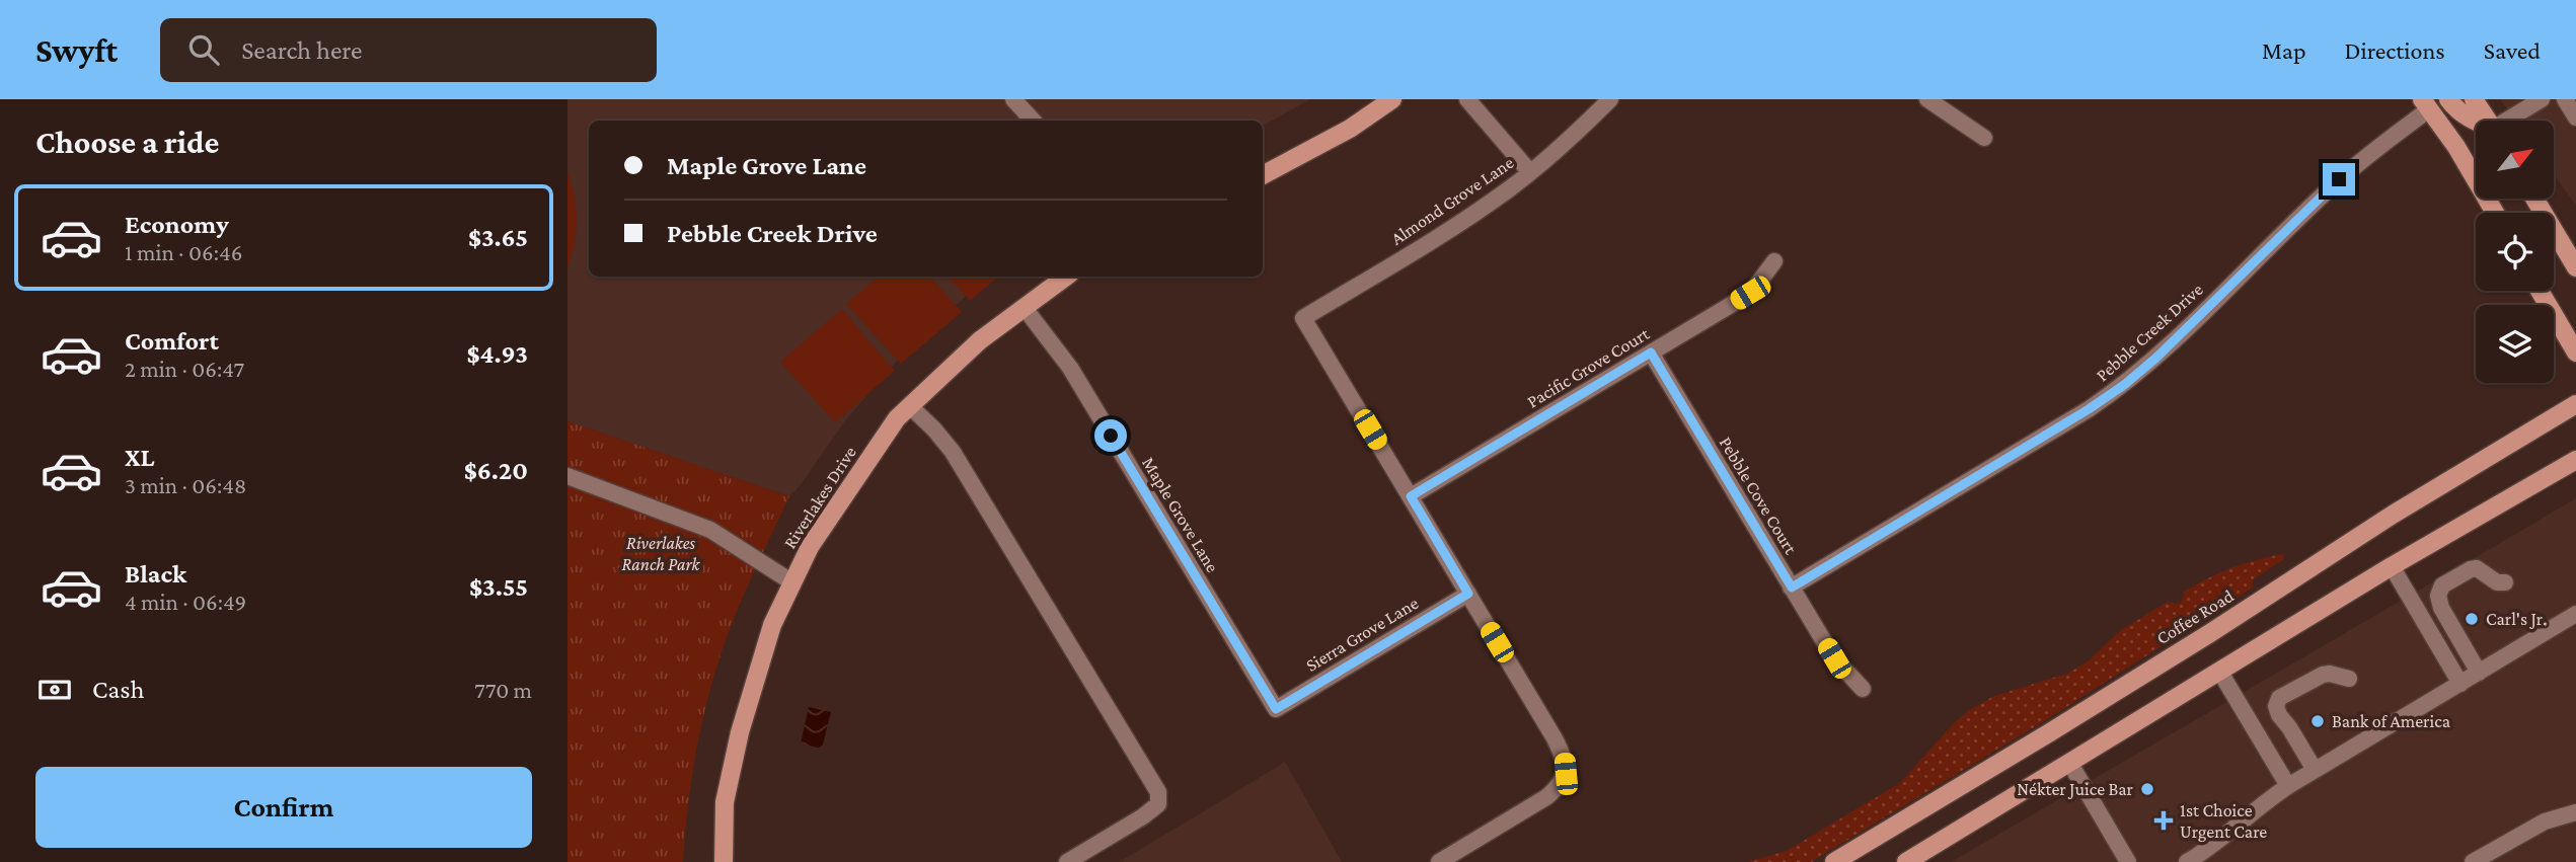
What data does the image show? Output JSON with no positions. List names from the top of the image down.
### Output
{
  "streets": {
    "main road": ["Riverlakes Drive", "Coffee Road"],
    "street": [
      "Almond Grove Lane",
      "Pebble Creek Drive",
      "Pacific Grove Court",
      "Pebble Cove Court",
      "Maple Grove Lane",
      "Sierra Grove Lane"
    ]
  },
  "crossings": [
    ["Almond Grove Lane", "Pacific Grove Court"],
    ["Pebble Creek Drive", "Pebble Cove Court"],
    ["Pacific Grove Court", "Pebble Cove Court"],
    ["Riverlakes Drive", "Maple Grove Lane"],
    ["Maple Grove Lane", "Sierra Grove Lane"]
  ],
  "parks": ["Riverlakes Ranch Park"],
  "places": {
    "other": ["Carl's Jr.", "Bank of America", "Nékter Juice Bar"],
    "health": ["1st Choice Urgent Care"]
  },
  "north": "top right",
  "page": {
    "header": "Swyft",
    "search": "Search here",
    "nav": ["Map", "Directions", "Saved"],
    "heading": "Choose a ride",
    "banner": ["Maple Grove Lane", "Pebble Creek Drive"],
    "list": [
      {
        "name": "Economy",
        "note": "1 min · 06:46",
        "value": "$3.65"
      },
      {
        "name": "Comfort",
        "note": "2 min · 06:47",
        "value": "$4.93"
      },
      {
        "name": "XL",
        "note": "3 min · 06:48",
        "value": "$6.20"
      },
      {
        "name": "Black",
        "note": "4 min · 06:49",
        "value": "$3.55"
      }
    ],
    "pay": ["Cash", "770 m"],
    "buttons": "Confirm"
  }
}
